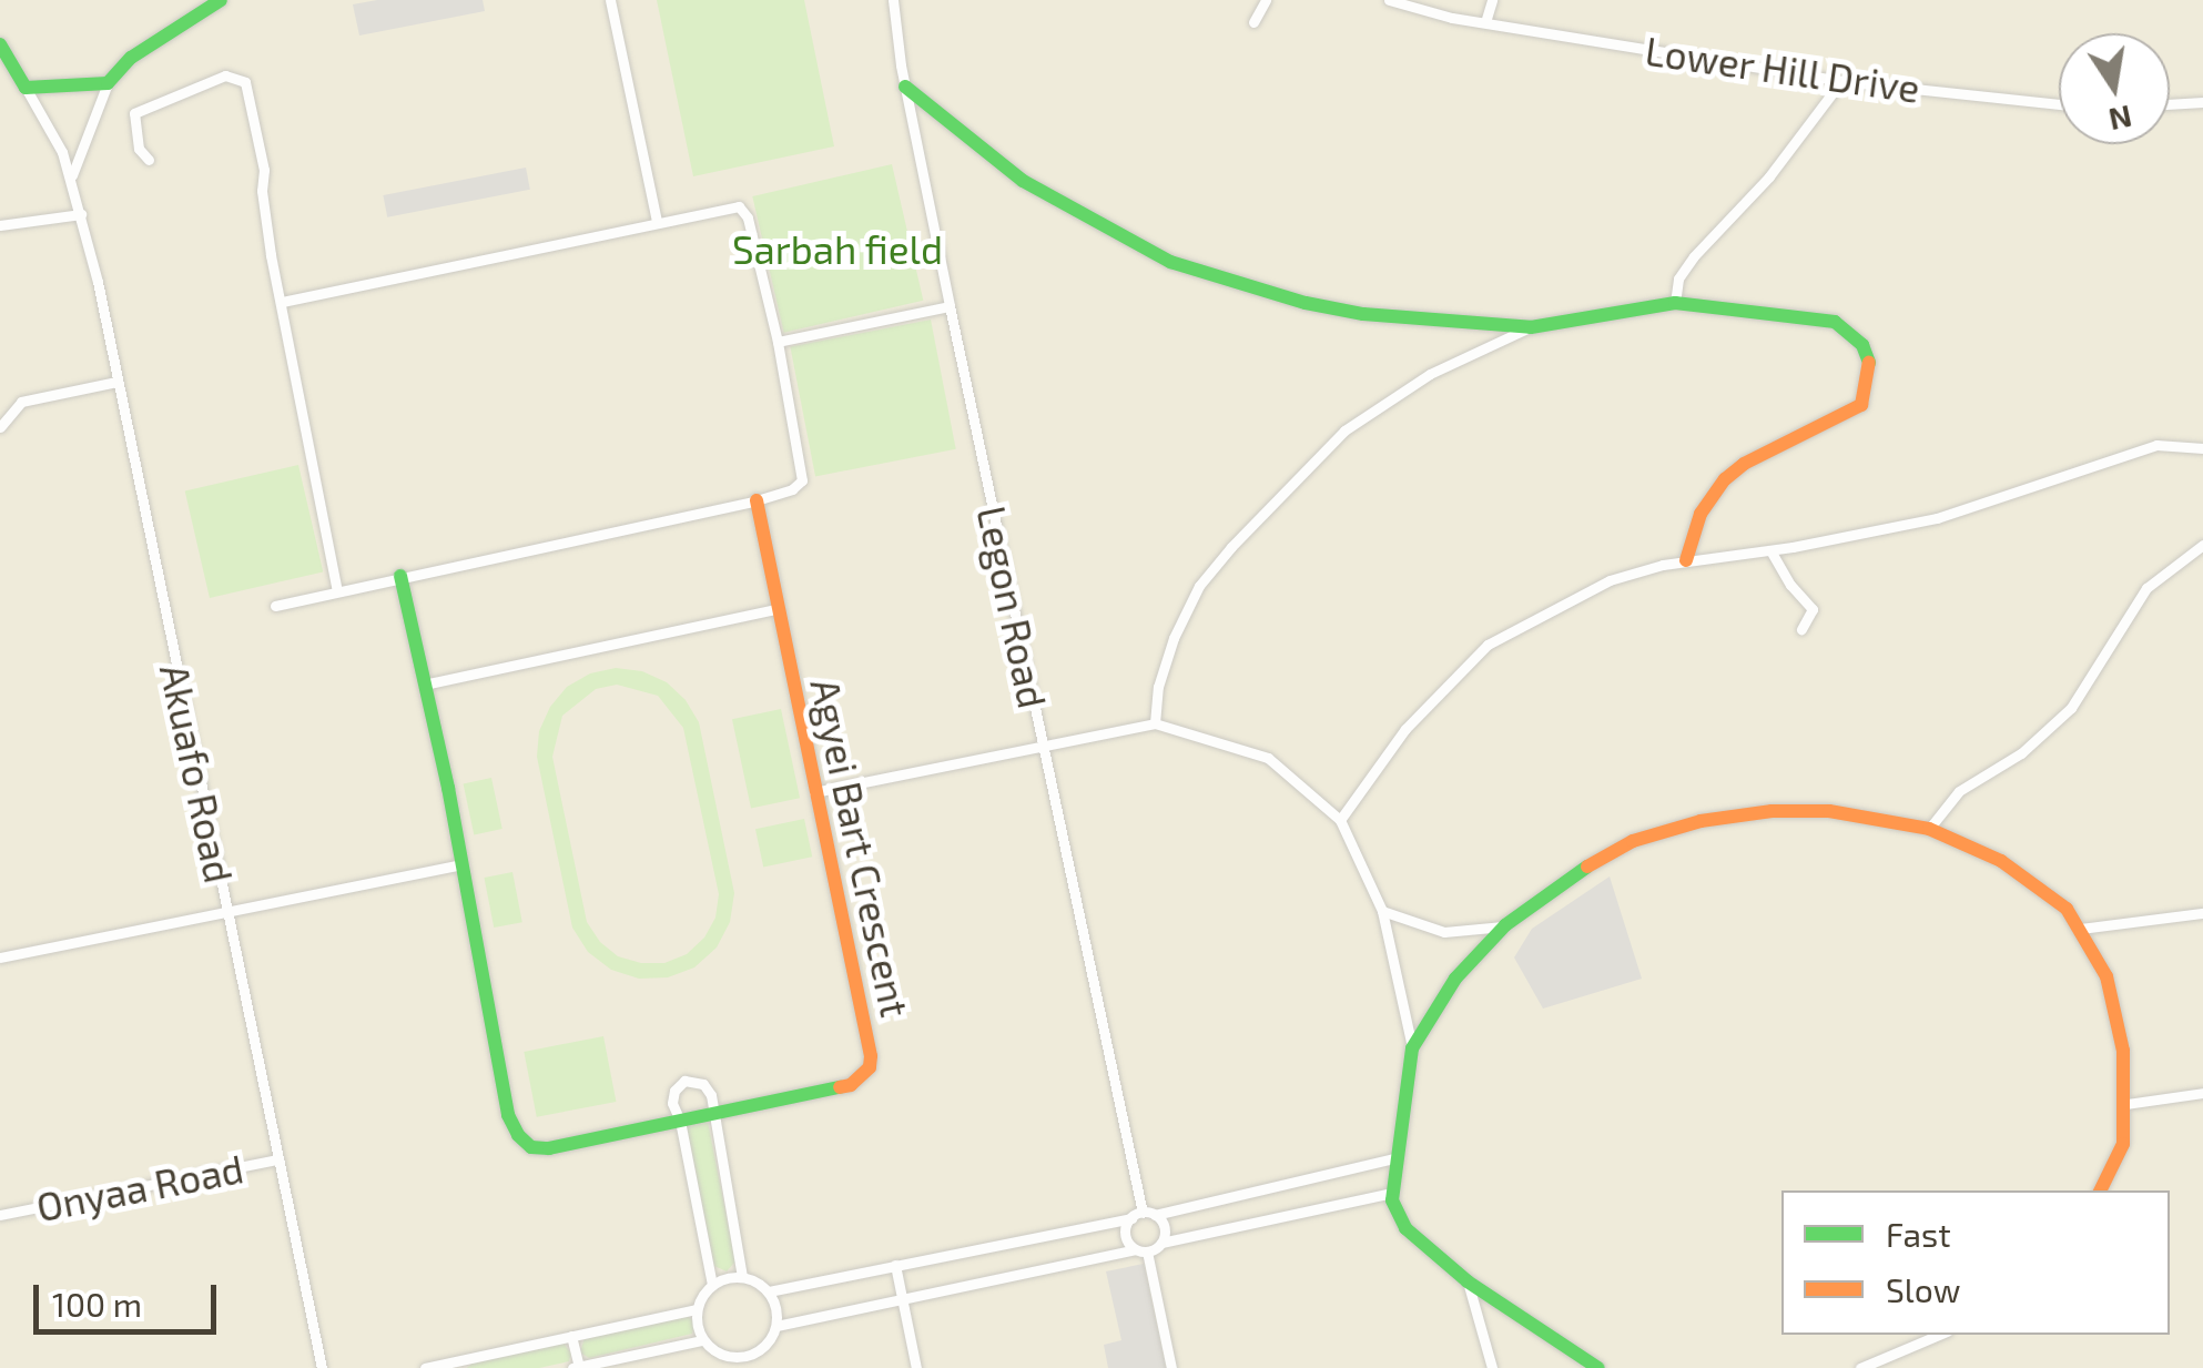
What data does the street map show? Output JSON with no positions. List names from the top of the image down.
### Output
{
  "streets": {
    "street": [
      "Lower Hill Drive",
      "Legon Road",
      "Akuafo Road",
      "Agyei Bart Crescent",
      "Onyaa Road"
    ]
  },
  "crossings": [
    ["Akuafo Road", "Onyaa Road"]
  ],
  "parks": ["Sarbah field"],
  "legend": ["Fast", "Slow"],
  "scale_bar": "100 m",
  "north": "bottom"
}
